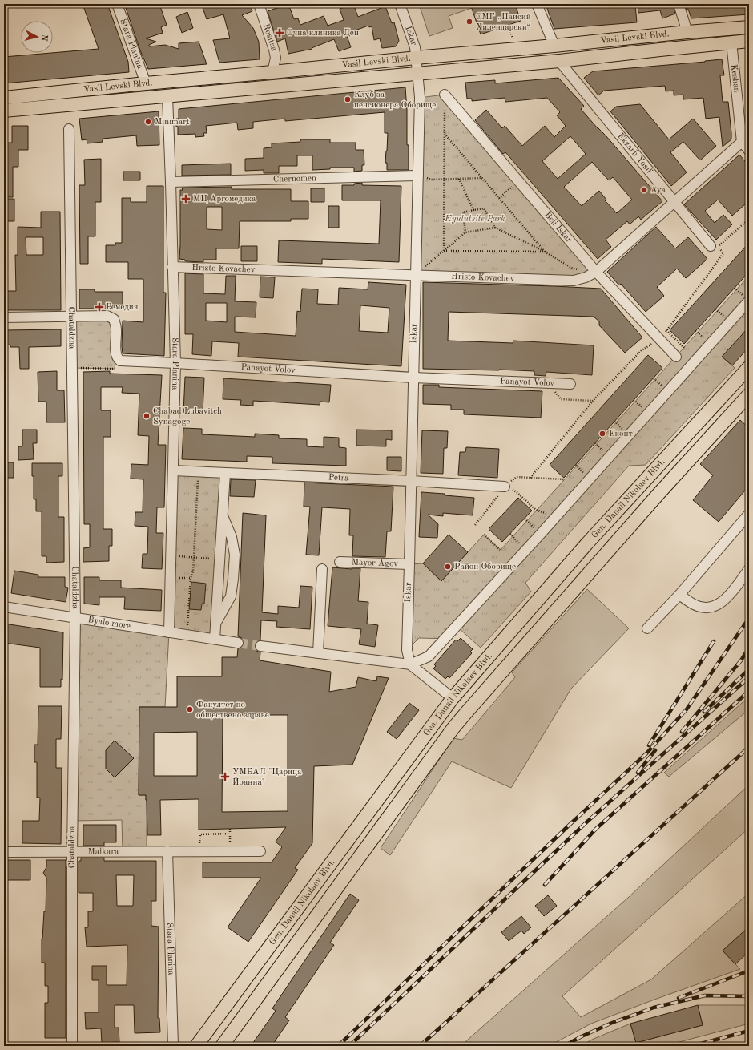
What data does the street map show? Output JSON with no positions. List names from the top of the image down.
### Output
{
  "streets": {
    "main road": ["Vasil Levski Blvd.", "Gen. Danail Nikolaev Blvd."],
    "street": [
      "Iskar",
      "Rositsa",
      "Stara Planina",
      "Keshan",
      "Ekzarh Yosif",
      "Chernomen",
      "Beli Iskar",
      "Hristo Kovachev",
      "Chataldzha",
      "Panayot Volov",
      "Petra",
      "Mayor Agov",
      "Byalo more",
      "Malkara"
    ]
  },
  "crossings": [
    ["Iskar", "Vasil Levski Blvd."],
    ["Iskar", "Chernomen"],
    ["Iskar", "Hristo Kovachev"],
    ["Iskar", "Panayot Volov"],
    ["Iskar", "Petra"],
    ["Iskar", "Mayor Agov"],
    ["Rositsa", "Vasil Levski Blvd."],
    ["Vasil Levski Blvd.", "Stara Planina"],
    ["Vasil Levski Blvd.", "Keshan"],
    ["Vasil Levski Blvd.", "Ekzarh Yosif"],
    ["Stara Planina", "Chernomen"],
    ["Stara Planina", "Hristo Kovachev"],
    ["Stara Planina", "Panayot Volov"],
    ["Stara Planina", "Petra"],
    ["Stara Planina", "Byalo more"],
    ["Stara Planina", "Malkara"],
    ["Keshan", "Hristo Kovachev"],
    ["Ekzarh Yosif", "Hristo Kovachev"],
    ["Beli Iskar", "Hristo Kovachev"],
    ["Chataldzha", "Byalo more"],
    ["Chataldzha", "Malkara"]
  ],
  "parks": ["Kyulutsite Park"],
  "places": {
    "other": [
      "СМГ „Паисий Хилендарски“",
      "Клуб за пенсионера Оборище",
      "Minimart",
      "Aya",
      "Chabad Lubavitch Synagoge",
      "Еконт",
      "Район Оборище",
      "Факултет по обществено здраве"
    ],
    "health": [
      "Очна клиника Ден",
      "МЦ Аргомедика",
      "Ремедия",
      "УМБАЛ \"Царица Йоанна\""
    ]
  },
  "north": "right"
}
